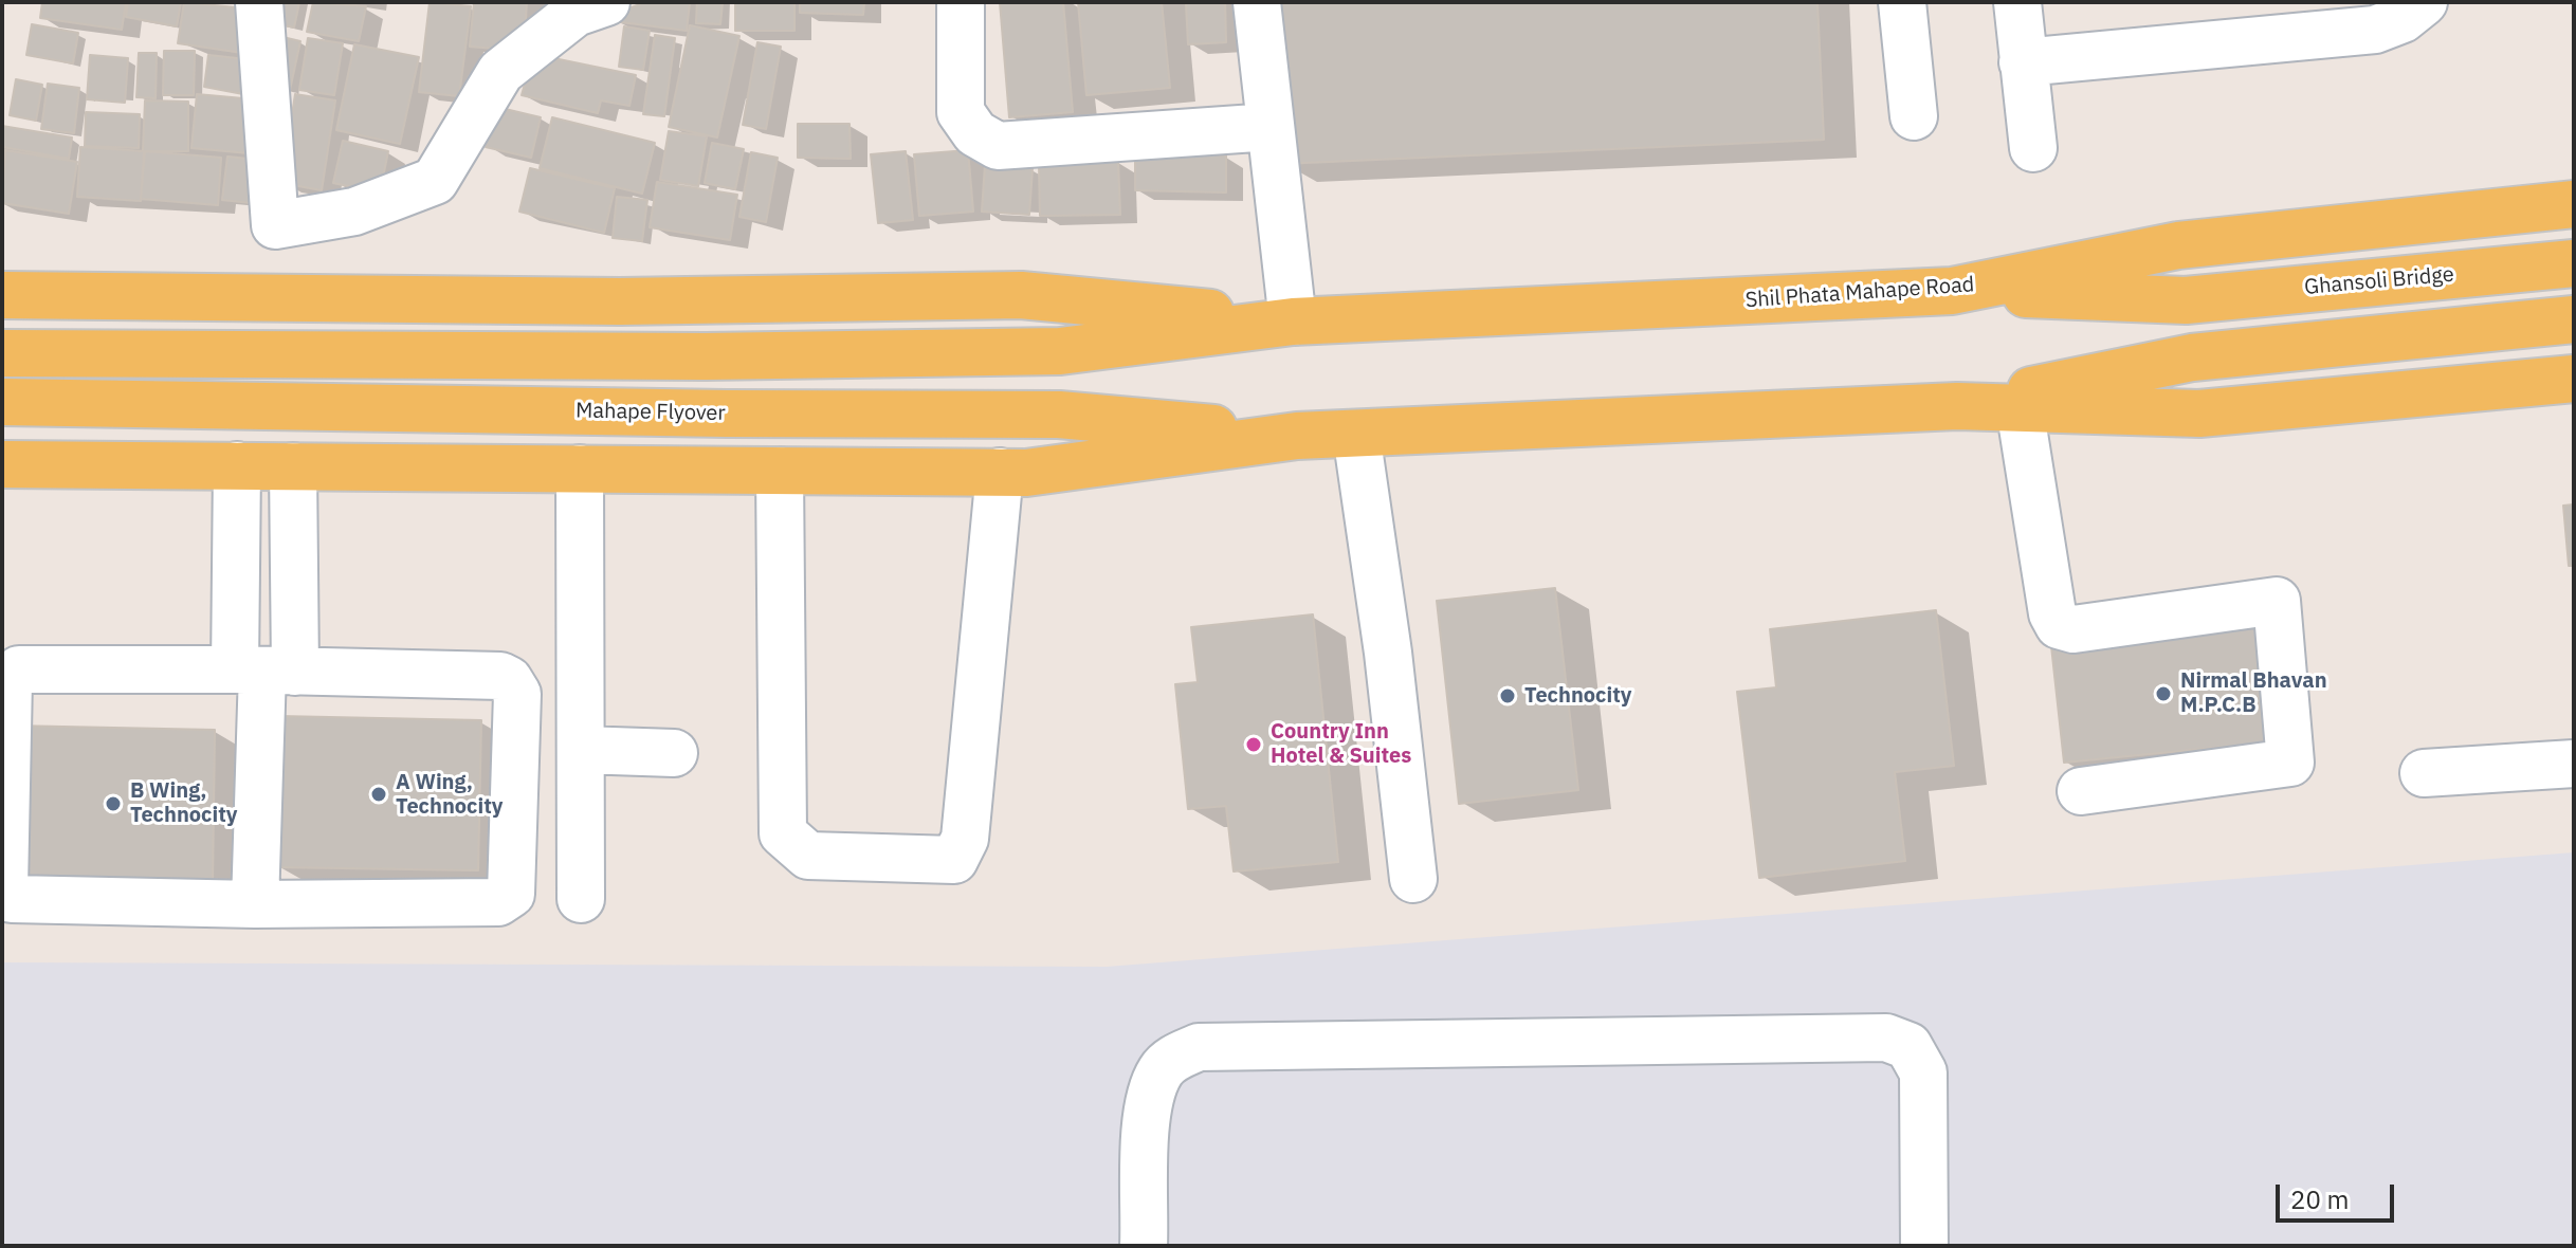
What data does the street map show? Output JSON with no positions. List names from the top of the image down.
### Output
{
  "streets": {
    "main road": ["Ghansoli Bridge", "Shil Phata Mahape Road", "Mahape Flyover"]
  },
  "crossings": [
    ["Ghansoli Bridge", "Shil Phata Mahape Road"]
  ],
  "places": [
    "Nirmal Bhavan M.P.C.B",
    "Technocity",
    "Country Inn Hotel & Suites",
    "A Wing, Technocity",
    "B Wing, Technocity"
  ],
  "scale_bar": "20 m"
}
